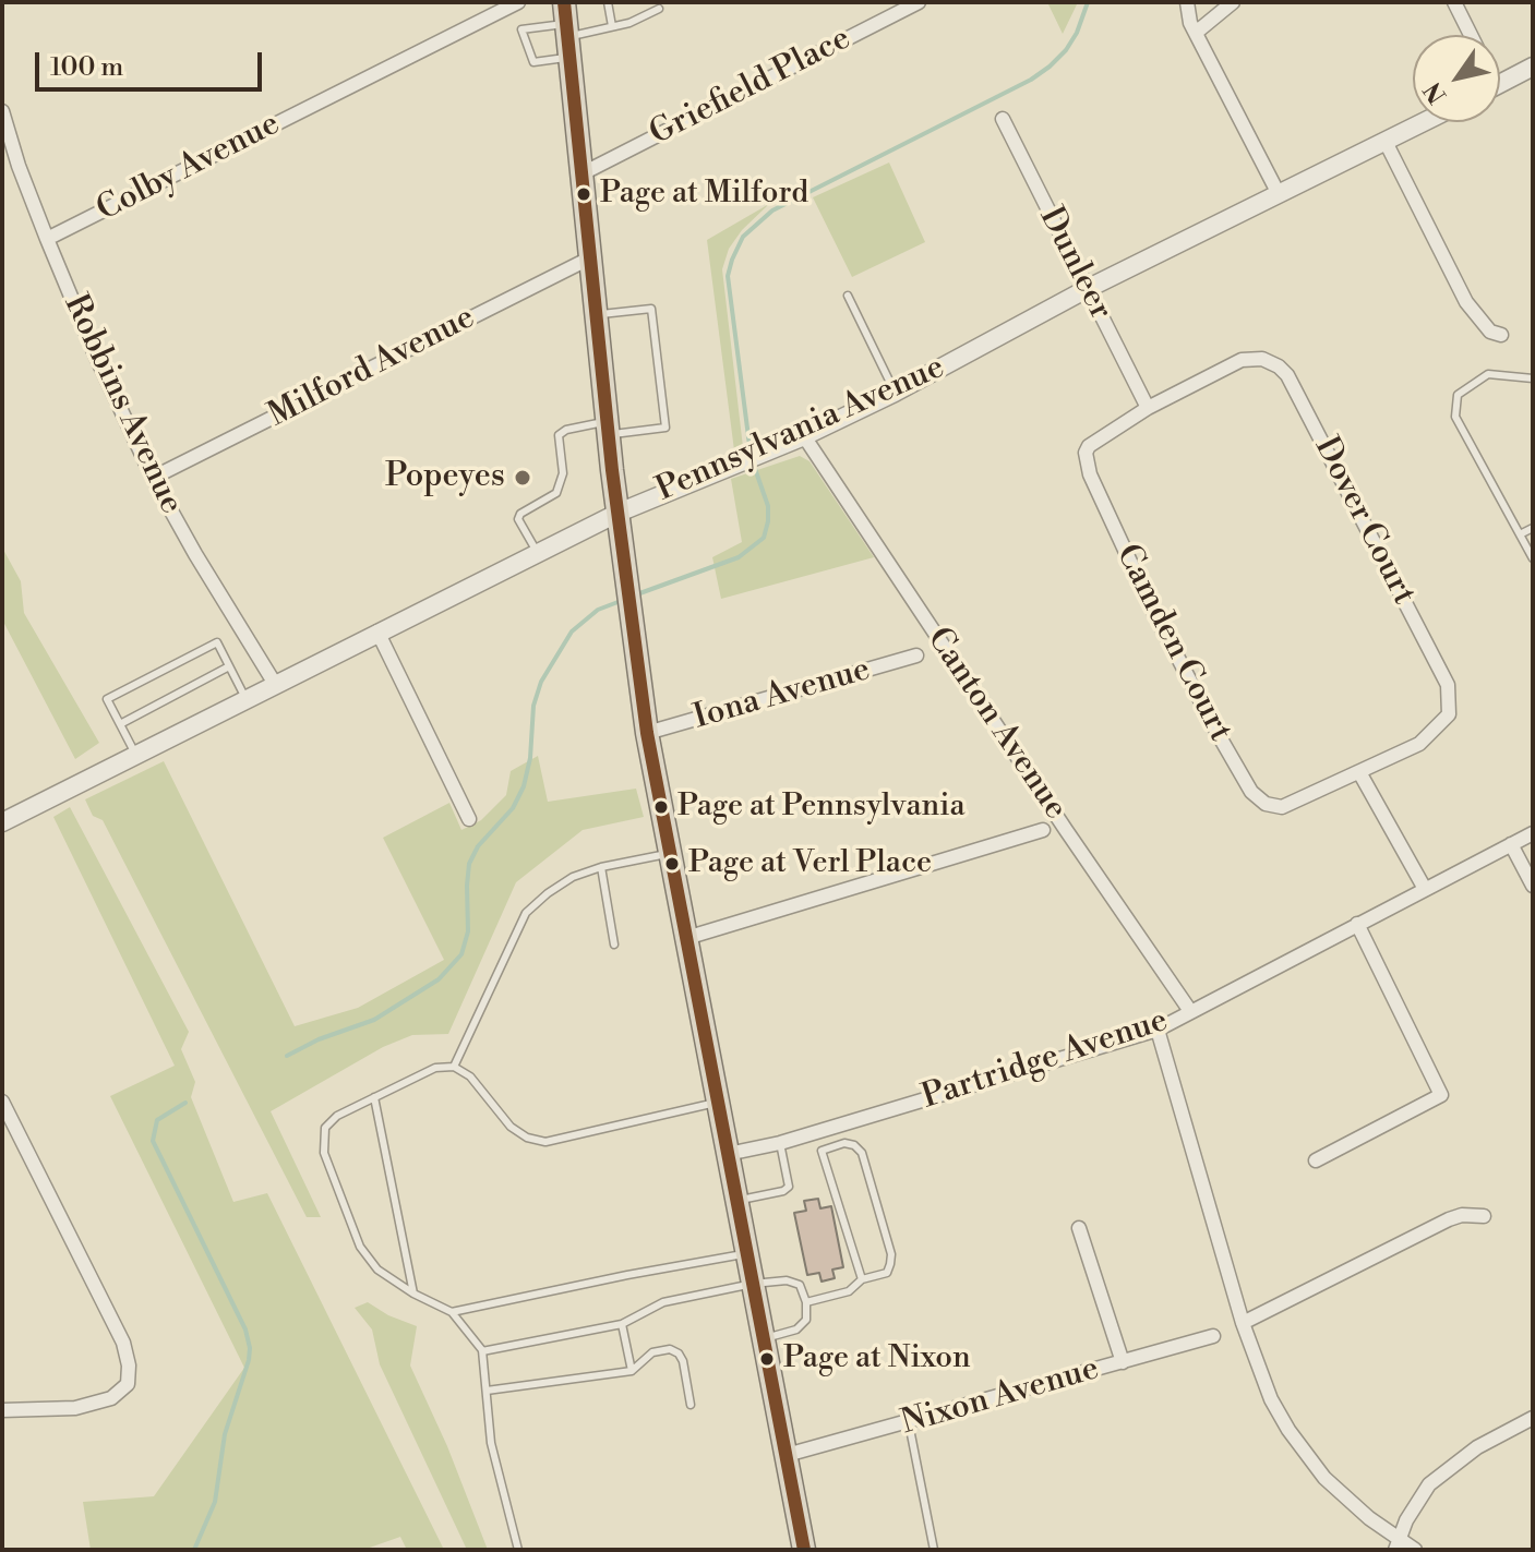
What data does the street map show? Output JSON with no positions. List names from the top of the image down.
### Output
{
  "streets": {
    "street": [
      "Griefield Place",
      "Colby Avenue",
      "Dunleer",
      "Milford Avenue",
      "Robbins Avenue",
      "Pennsylvania Avenue",
      "Dover Court",
      "Camden Court",
      "Iona Avenue",
      "Canton Avenue",
      "Partridge Avenue",
      "Nixon Avenue"
    ]
  },
  "crossings": [
    ["Colby Avenue", "Robbins Avenue"],
    ["Dunleer", "Pennsylvania Avenue"],
    ["Dunleer", "Dover Court"],
    ["Dunleer", "Camden Court"],
    ["Milford Avenue", "Robbins Avenue"],
    ["Robbins Avenue", "Pennsylvania Avenue"],
    ["Pennsylvania Avenue", "Canton Avenue"],
    ["Dover Court", "Camden Court"],
    ["Canton Avenue", "Partridge Avenue"]
  ],
  "places": [
    "Page at Milford",
    "Popeyes",
    "Page at Pennsylvania",
    "Page at Verl Place",
    "Page at Nixon"
  ],
  "scale_bar": "100 m",
  "north": "bottom left"
}
